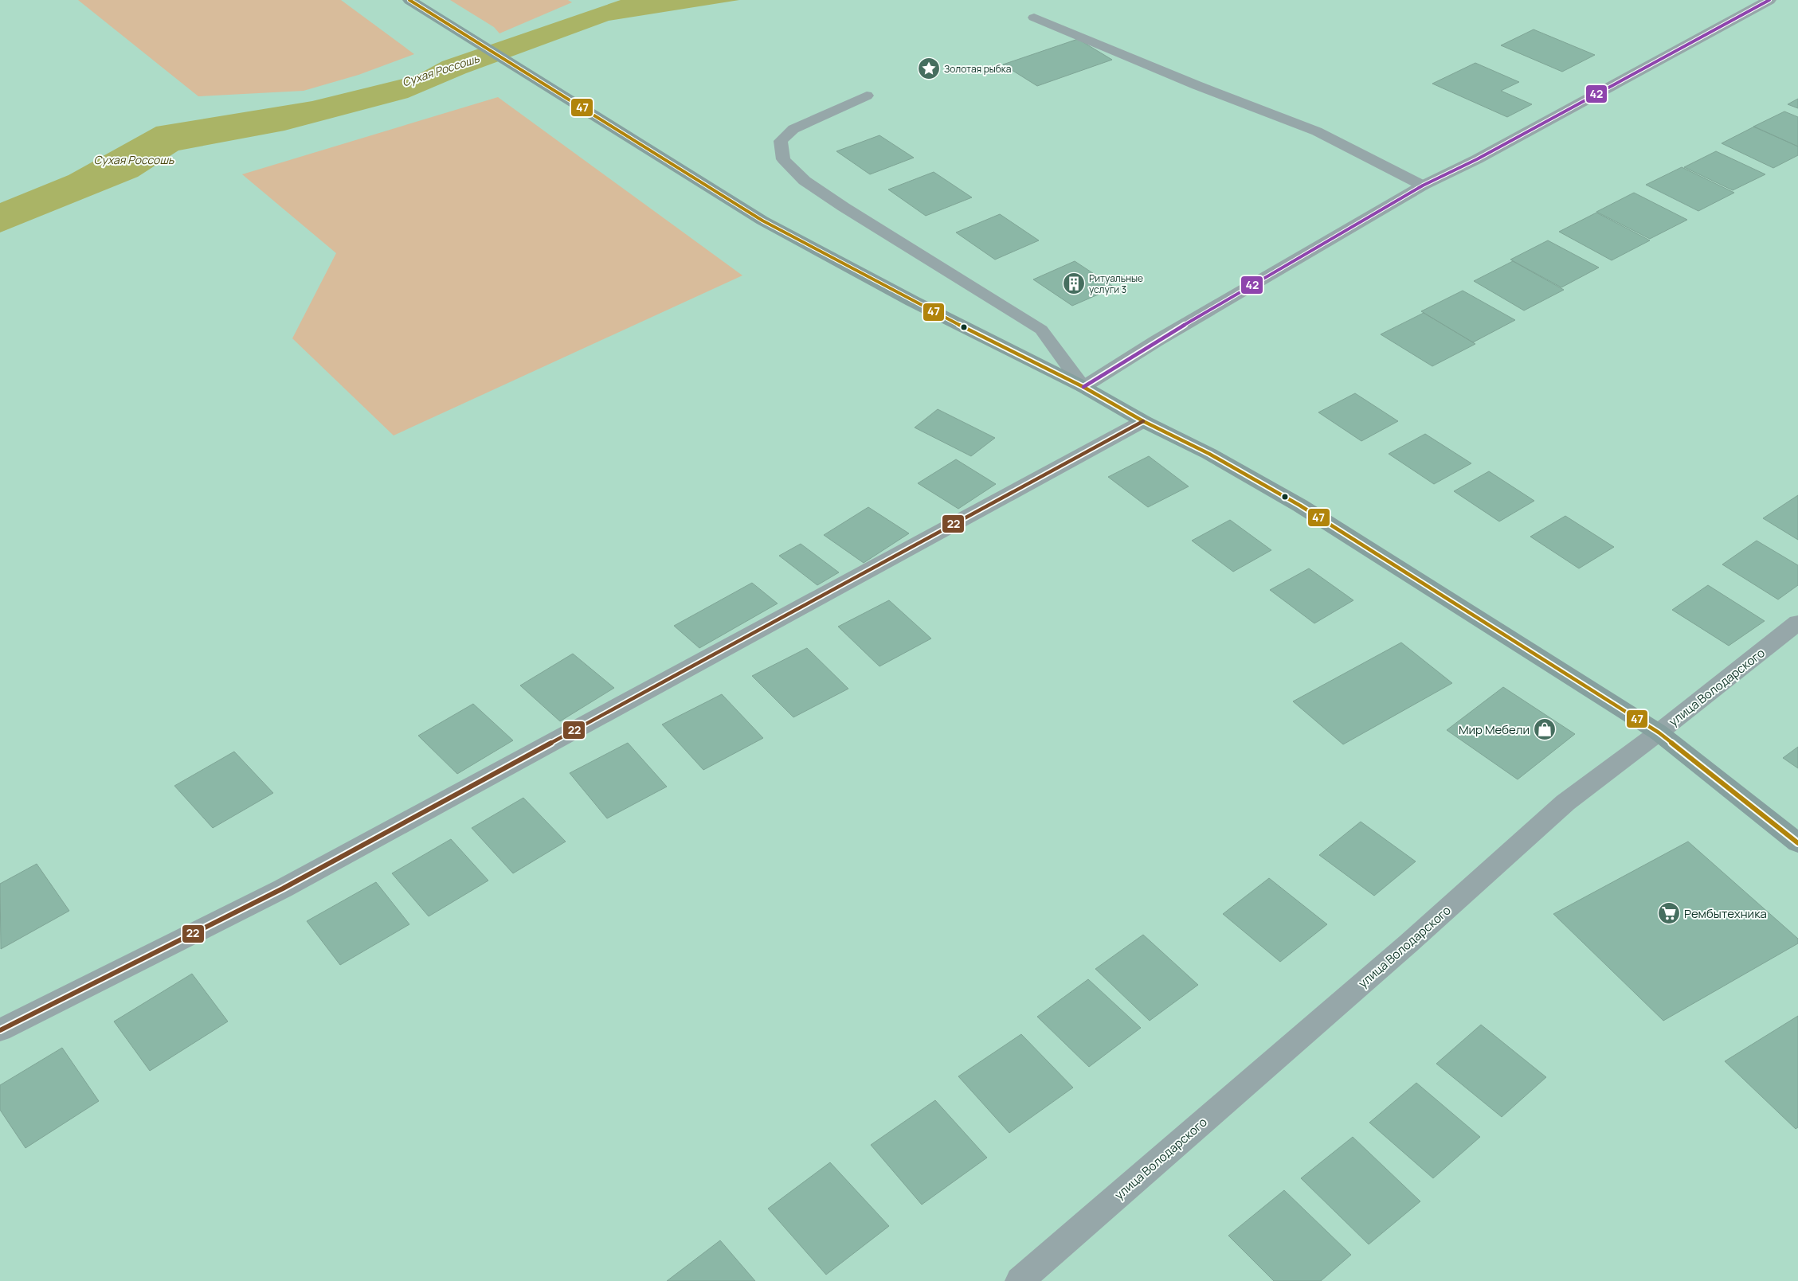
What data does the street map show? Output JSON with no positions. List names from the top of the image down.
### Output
{
  "streets": {
    "street": ["улица Володарского"]
  },
  "water": ["Сухая Россошь"],
  "places": {
    "place": ["Золотая рыбка"],
    "building": ["Ритуальные услуги 3"],
    "shop": ["Мир Мебели"],
    "supermarket": ["Рембытехника"]
  },
  "lines": ["transit line 47", "transit line 42", "transit line 22"]
}
